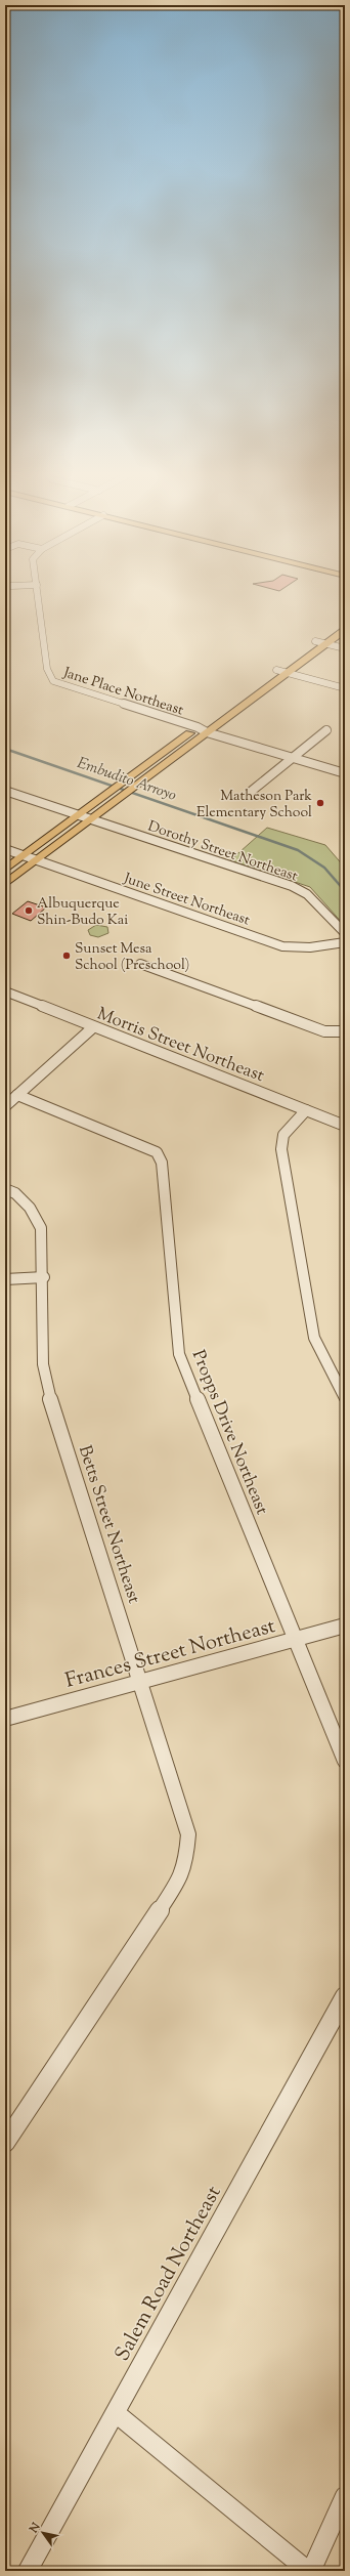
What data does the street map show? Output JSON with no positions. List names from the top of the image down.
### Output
{
  "streets": {
    "street": [
      "Jane Place Northeast",
      "Dorothy Street Northeast",
      "June Street Northeast",
      "Morris Street Northeast",
      "Propps Drive Northeast",
      "Betts Street Northeast",
      "Frances Street Northeast",
      "Salem Road Northeast"
    ]
  },
  "crossings": [
    ["Propps Drive Northeast", "Frances Street Northeast"],
    ["Betts Street Northeast", "Frances Street Northeast"]
  ],
  "water": ["Embudito Arroyo"],
  "places": ["Matheson Park Elementary School", "Albuquerque Shin-Budo Kai", "Sunset Mesa School (Preschool)"],
  "north": "top left"
}
